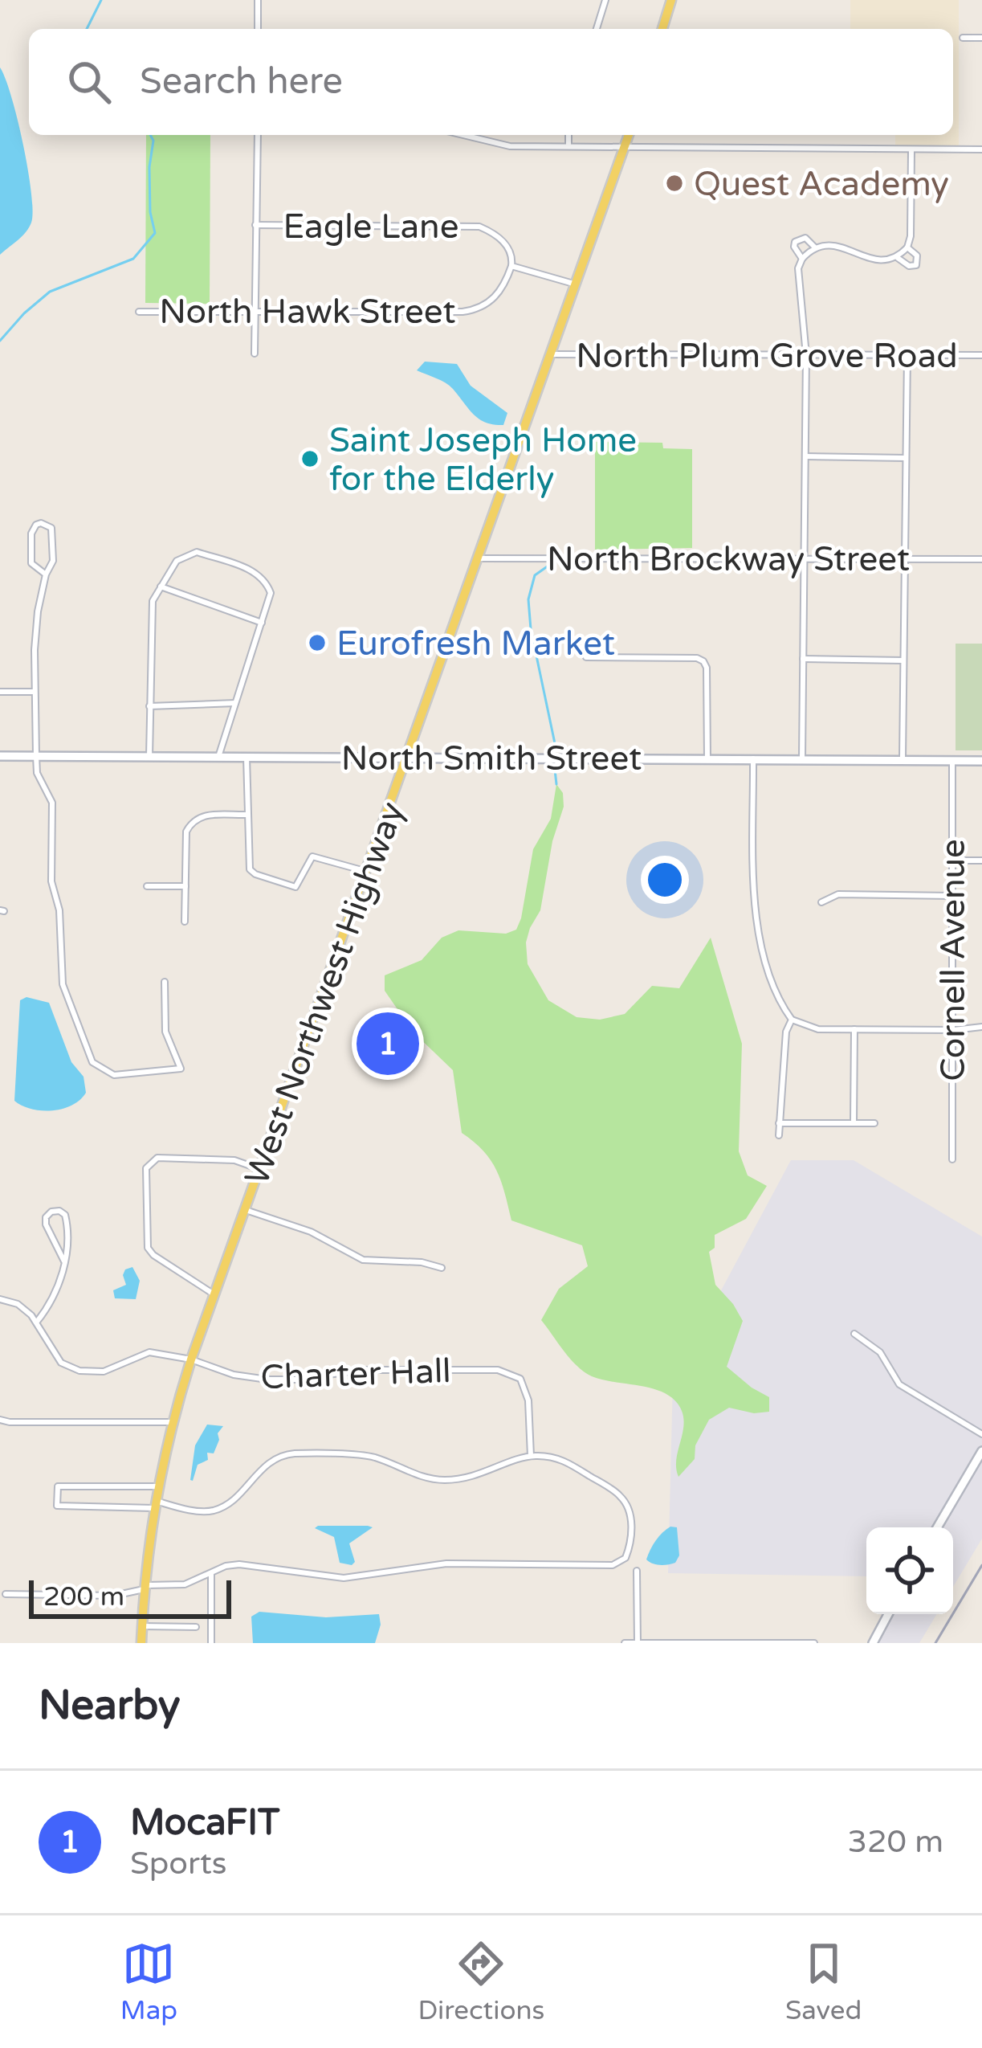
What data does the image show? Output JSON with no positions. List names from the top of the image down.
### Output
{
  "streets": {
    "main road": ["West Northwest Highway"],
    "street": [
      "Eagle Lane",
      "North Hawk Street",
      "North Plum Grove Road",
      "North Brockway Street",
      "North Smith Street",
      "Cornell Avenue",
      "Charter Hall"
    ]
  },
  "crossings": [
    ["Eagle Lane", "North Hawk Street"],
    ["North Plum Grove Road", "West Northwest Highway"],
    ["North Brockway Street", "West Northwest Highway"],
    ["North Smith Street", "Cornell Avenue"],
    ["North Smith Street", "West Northwest Highway"],
    ["West Northwest Highway", "Charter Hall"]
  ],
  "places": ["Quest Academy", "Saint Joseph Home for the Elderly", "Eurofresh Market"],
  "scale_bar": "200 m",
  "page": {
    "search": "Search here",
    "pins": "1",
    "scale": "200 m",
    "heading": "Nearby",
    "list": [
      {
        "mark": "1",
        "name": "MocaFIT",
        "note": "Sports",
        "value": "320 m"
      }
    ],
    "nav": ["Map", "Directions", "Saved"]
  }
}
